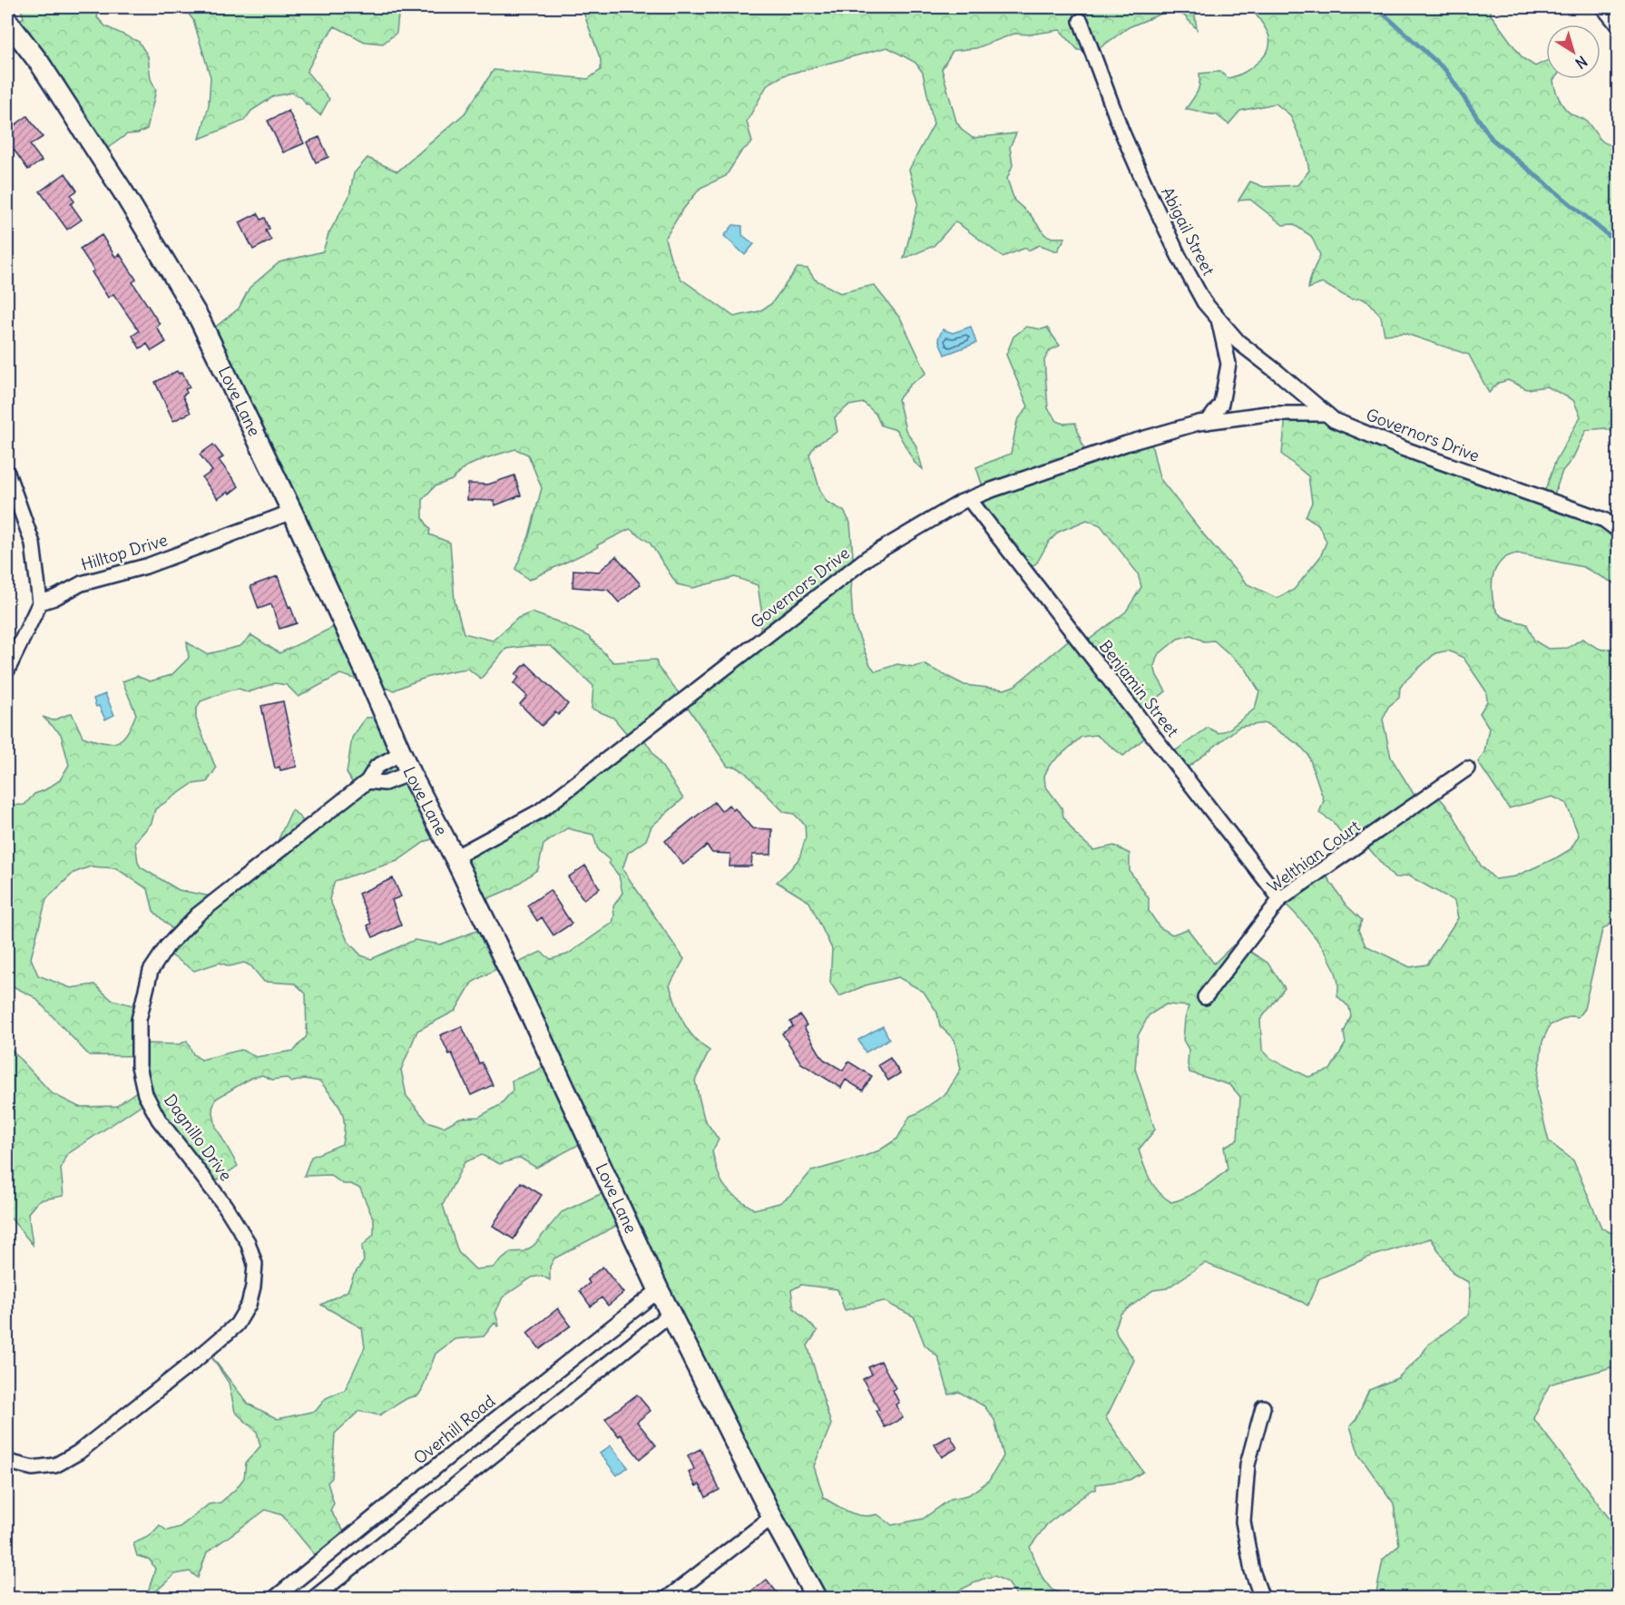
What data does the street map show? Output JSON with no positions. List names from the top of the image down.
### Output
{
  "streets": {
    "street": [
      "Abigail Street",
      "Love Lane",
      "Governors Drive",
      "Hilltop Drive",
      "Benjamin Street",
      "Welthian Court",
      "Dagnillo Drive",
      "Overhill Road"
    ]
  },
  "crossings": [
    ["Abigail Street", "Governors Drive"],
    ["Love Lane", "Governors Drive"],
    ["Love Lane", "Hilltop Drive"],
    ["Love Lane", "Dagnillo Drive"],
    ["Love Lane", "Overhill Road"],
    ["Governors Drive", "Benjamin Street"],
    ["Benjamin Street", "Welthian Court"]
  ],
  "north": "bottom right"
}
